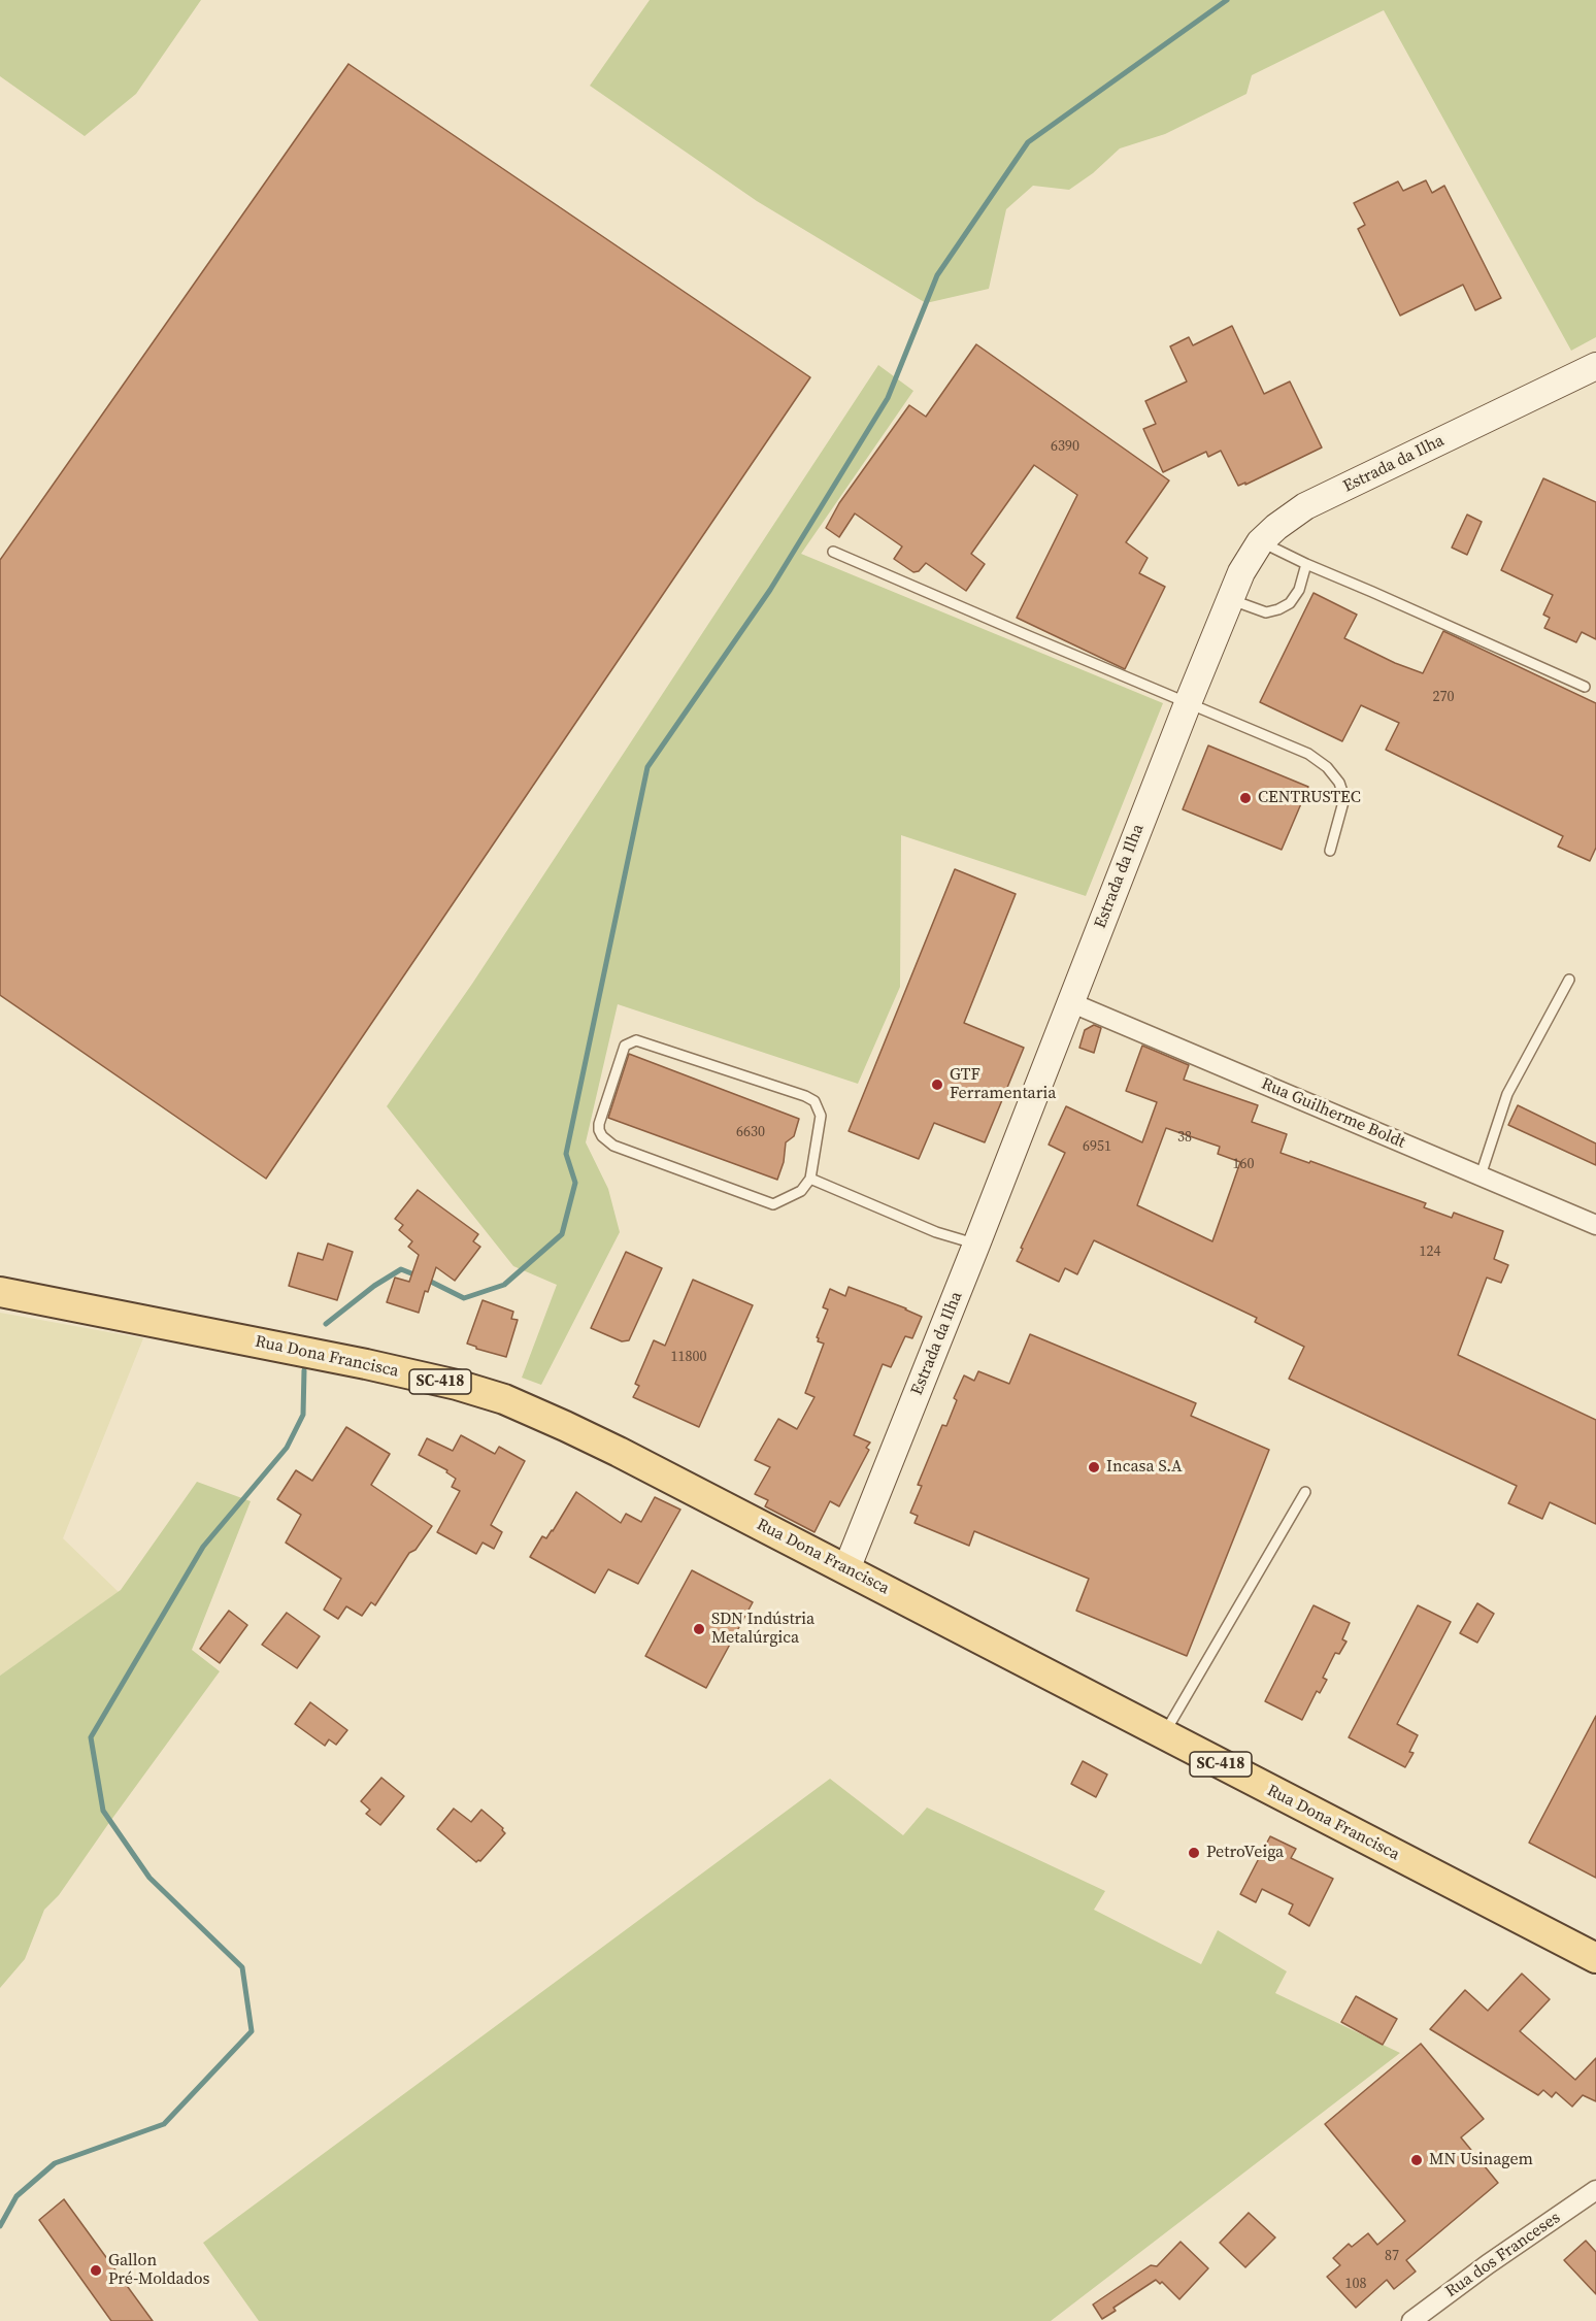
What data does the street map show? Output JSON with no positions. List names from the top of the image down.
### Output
{
  "streets": {
    "main road": ["Rua Dona Francisca", "SC-418"],
    "street": ["Estrada da Ilha", "Rua Guilherme Boldt", "Rua dos Franceses"]
  },
  "crossings": [
    ["Estrada da Ilha", "Rua Guilherme Boldt"],
    ["Estrada da Ilha", "Rua Dona Francisca"]
  ],
  "places": [
    "CENTRUSTEC",
    "GTF Ferramentaria",
    "Incasa S.A",
    "SDN Indústria Metalúrgica",
    "PetroVeiga",
    "MN Usinagem",
    "Gallon Pré-Moldados"
  ],
  "house_numbers": [
    "6390",
    "270",
    "6630",
    "38",
    "6951",
    "160",
    "124",
    "11800",
    "87",
    "108"
  ]
}
